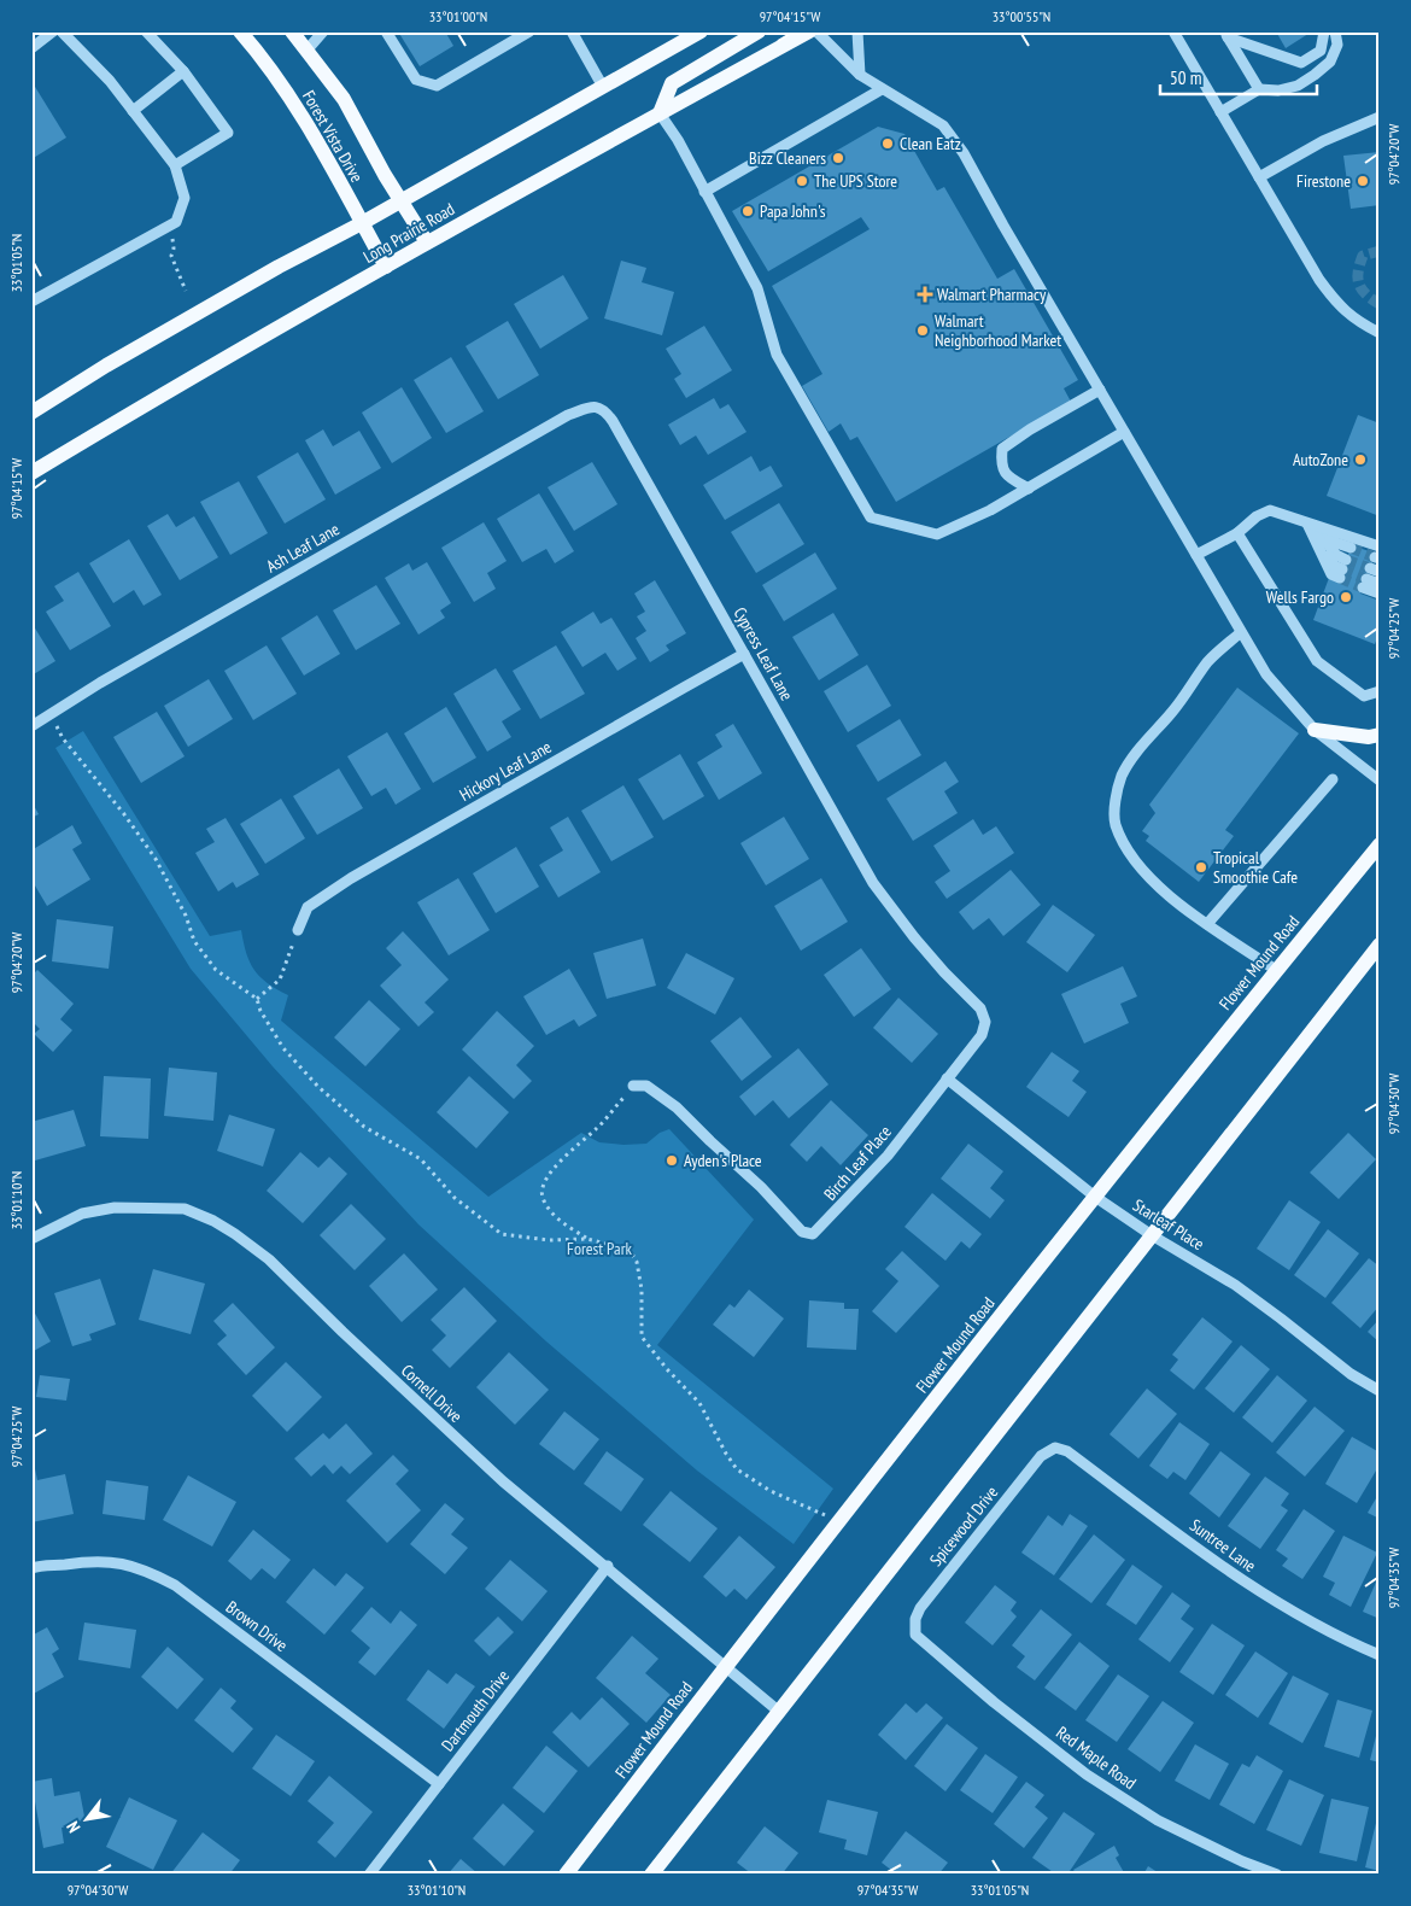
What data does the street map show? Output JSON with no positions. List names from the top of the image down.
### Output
{
  "streets": {
    "main road": ["Forest Vista Drive", "Long Prairie Road", "Flower Mound Road"],
    "street": [
      "Ash Leaf Lane",
      "Cypress Leaf Lane",
      "Hickory Leaf Lane",
      "Birch Leaf Place",
      "Starleaf Place",
      "Cornell Drive",
      "Spicewood Drive",
      "Suntree Lane",
      "Brown Drive",
      "Dartmouth Drive",
      "Red Maple Road"
    ]
  },
  "crossings": [
    ["Forest Vista Drive", "Long Prairie Road"],
    ["Ash Leaf Lane", "Cypress Leaf Lane"],
    ["Cypress Leaf Lane", "Hickory Leaf Lane"],
    ["Cypress Leaf Lane", "Birch Leaf Place"],
    ["Flower Mound Road", "Starleaf Place"],
    ["Flower Mound Road", "Cornell Drive"],
    ["Birch Leaf Place", "Starleaf Place"],
    ["Cornell Drive", "Dartmouth Drive"],
    ["Spicewood Drive", "Suntree Lane"],
    ["Spicewood Drive", "Red Maple Road"],
    ["Brown Drive", "Dartmouth Drive"]
  ],
  "parks": ["Forest Park"],
  "places": {
    "other": [
      "Clean Eatz",
      "Bizz Cleaners",
      "The UPS Store",
      "Firestone",
      "Papa John's",
      "Walmart Neighborhood Market",
      "AutoZone",
      "Wells Fargo",
      "Tropical Smoothie Cafe",
      "Ayden's Place"
    ],
    "health": ["Walmart Pharmacy"]
  },
  "scale_bar": "50 m",
  "north": "bottom left",
  "coordinates": [
    "33°01'00\"N",
    "97°04'15\"W",
    "33°00'55\"N",
    "97°04'20\"W",
    "33°01'05\"N",
    "97°04'25\"W",
    "97°04'30\"W",
    "33°01'10\"N",
    "97°04'35\"W"
  ]
}
